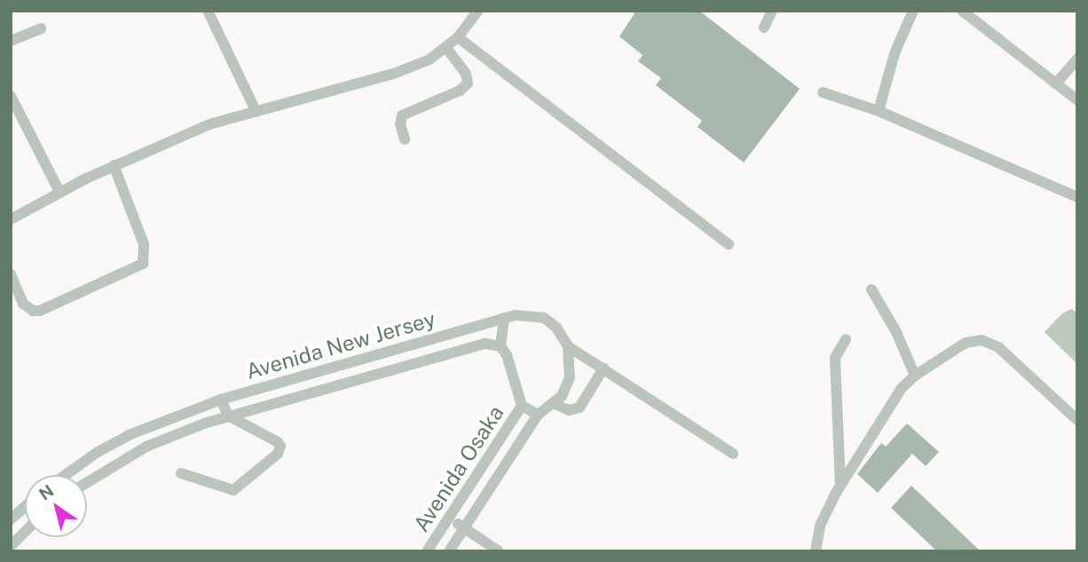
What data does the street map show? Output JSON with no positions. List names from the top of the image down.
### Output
{
  "streets": {
    "street": ["Avenida New Jersey", "Avenida Osaka"]
  },
  "north": "top left"
}
